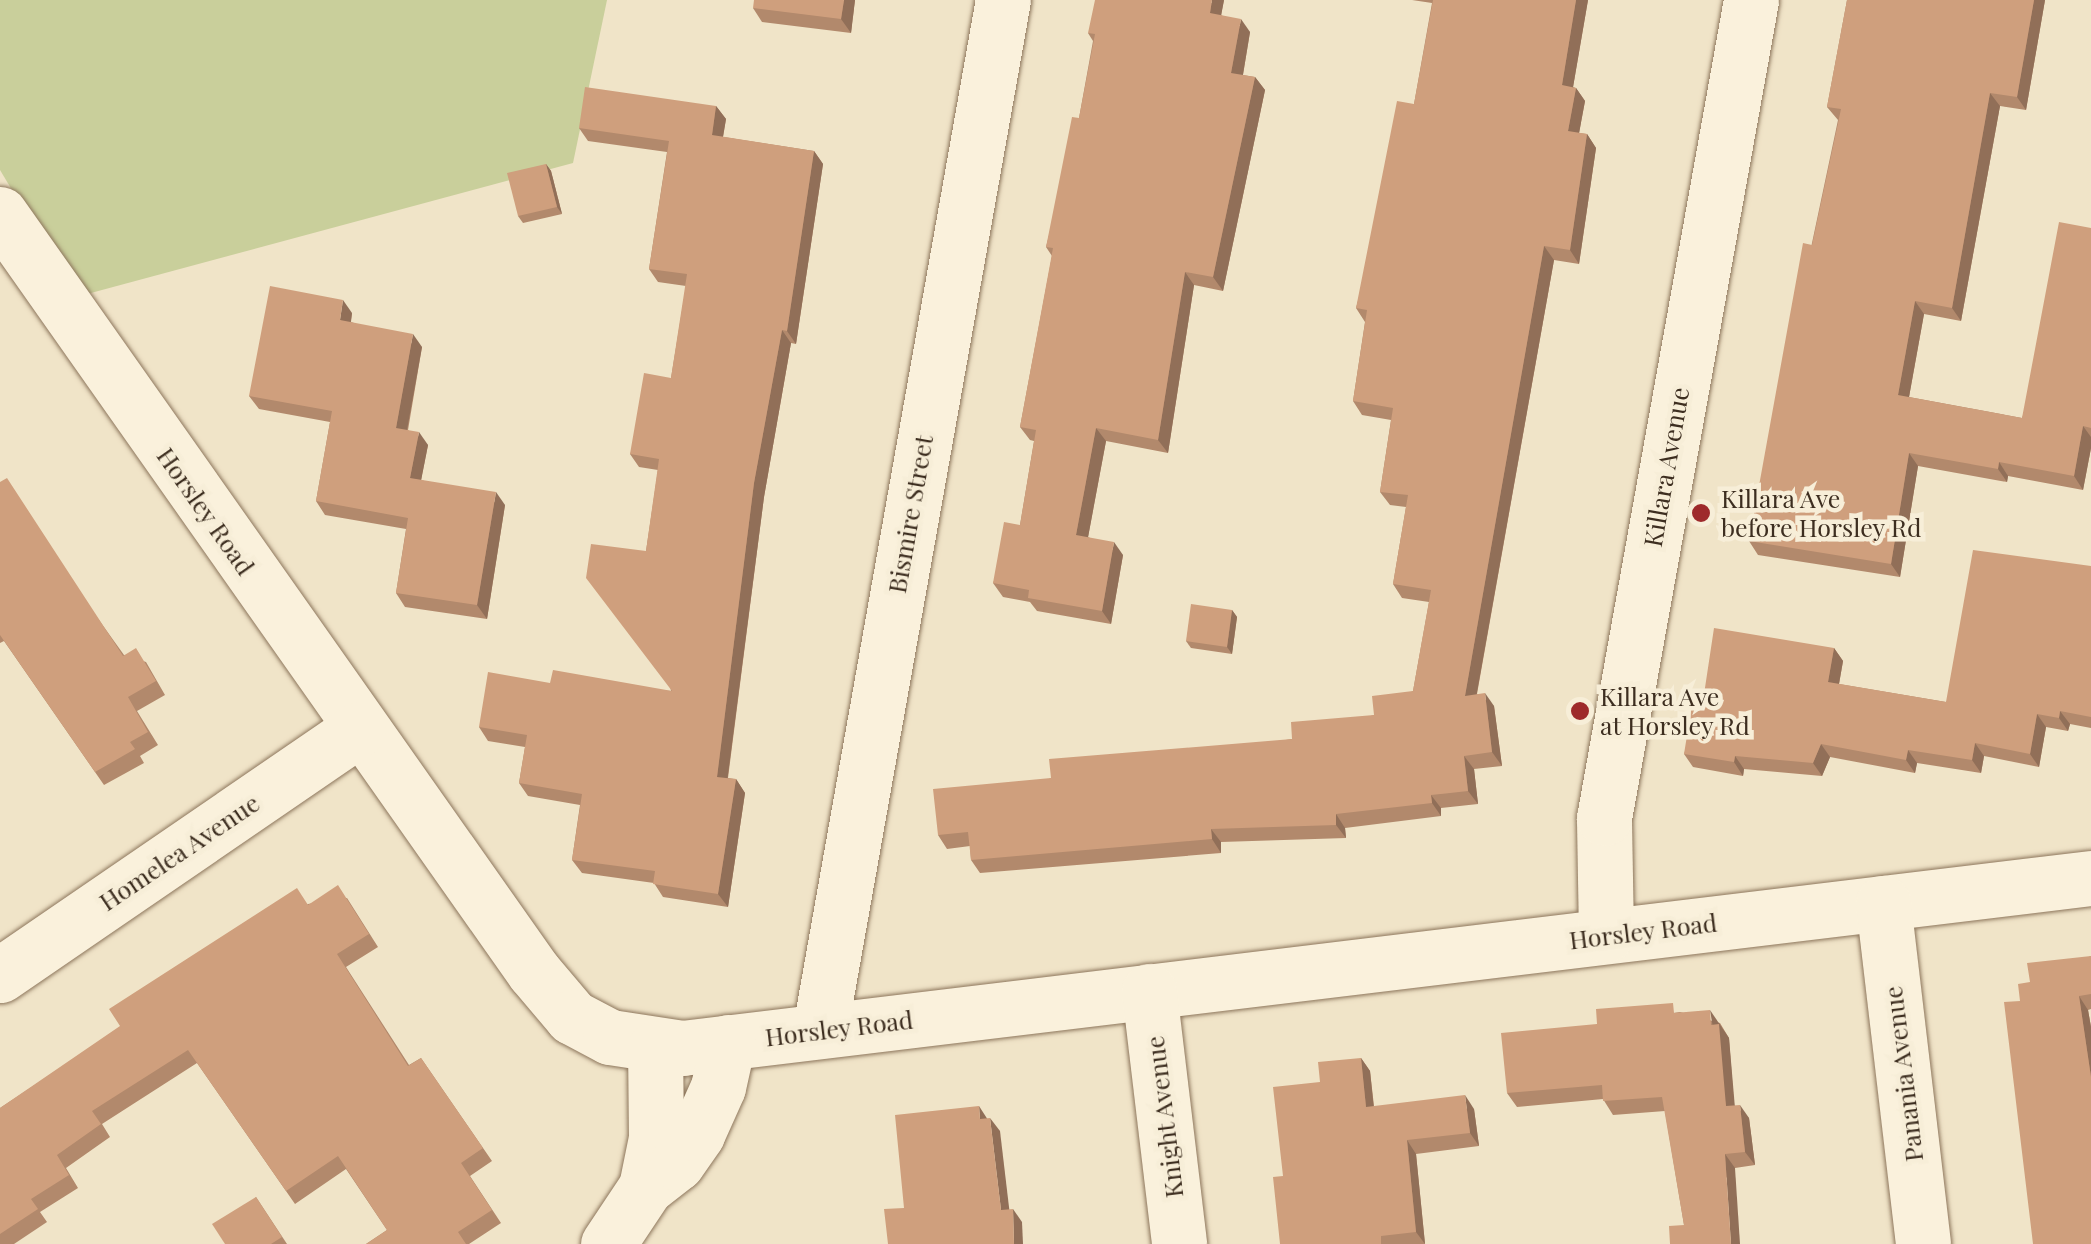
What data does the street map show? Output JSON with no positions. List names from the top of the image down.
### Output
{
  "streets": {
    "street": [
      "Killara Avenue",
      "Horsley Road",
      "Bismire Street",
      "Homelea Avenue",
      "Panania Avenue",
      "Knight Avenue"
    ]
  },
  "crossings": [
    ["Killara Avenue", "Horsley Road"],
    ["Horsley Road", "Bismire Street"],
    ["Horsley Road", "Homelea Avenue"],
    ["Horsley Road", "Panania Avenue"],
    ["Horsley Road", "Knight Avenue"]
  ],
  "places": ["Killara Ave before Horsley Rd", "Killara Ave at Horsley Rd"]
}
